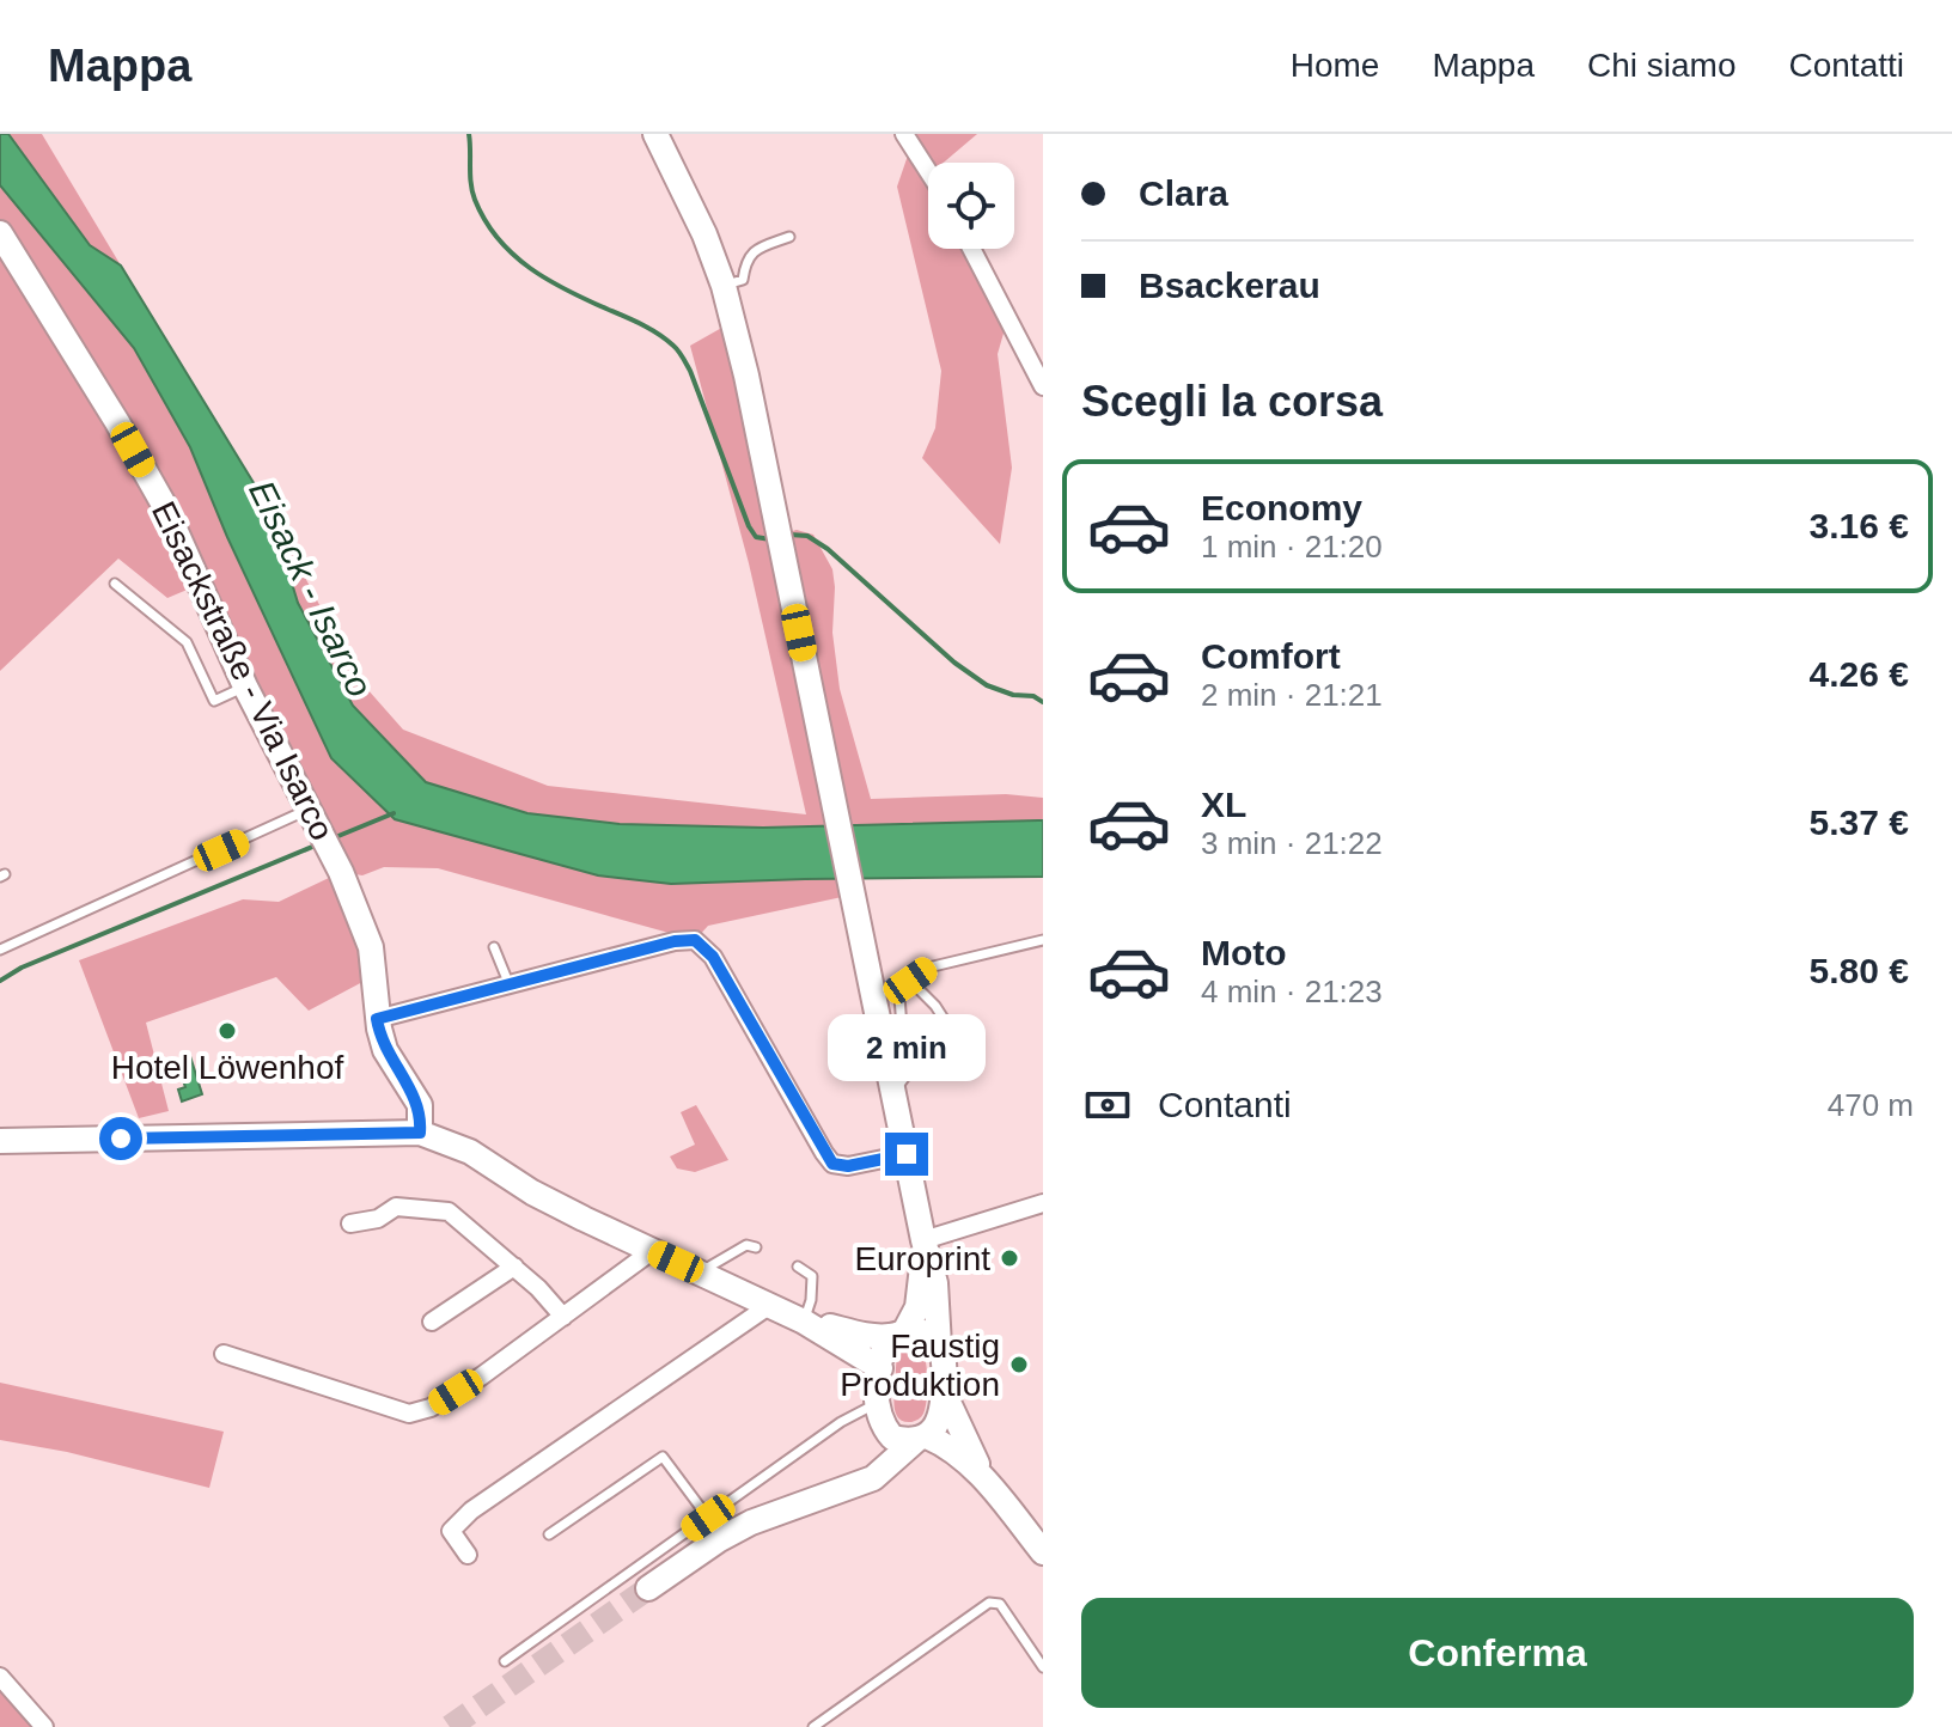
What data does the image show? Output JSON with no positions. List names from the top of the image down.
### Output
{
  "streets": {
    "main road": ["Eisackstraße - Via Isarco"]
  },
  "water": ["Eisack - Isarco"],
  "places": ["Hotel Löwenhof", "Europrint", "Faustig Produktion"],
  "page": {
    "header": "Mappa",
    "nav": [
      "Home",
      "Mappa",
      "Chi siamo",
      "Contatti"
    ],
    "banner": ["Clara", "Bsackerau"],
    "heading": "Scegli la corsa",
    "list": [
      {
        "name": "Economy",
        "note": "1 min · 21:20",
        "value": "3.16 €"
      },
      {
        "name": "Comfort",
        "note": "2 min · 21:21",
        "value": "4.26 €"
      },
      {
        "name": "XL",
        "note": "3 min · 21:22",
        "value": "5.37 €"
      },
      {
        "name": "Moto",
        "note": "4 min · 21:23",
        "value": "5.80 €"
      }
    ],
    "bubble": "2 min",
    "pay": ["Contanti", "470 m"],
    "buttons": "Conferma"
  }
}
